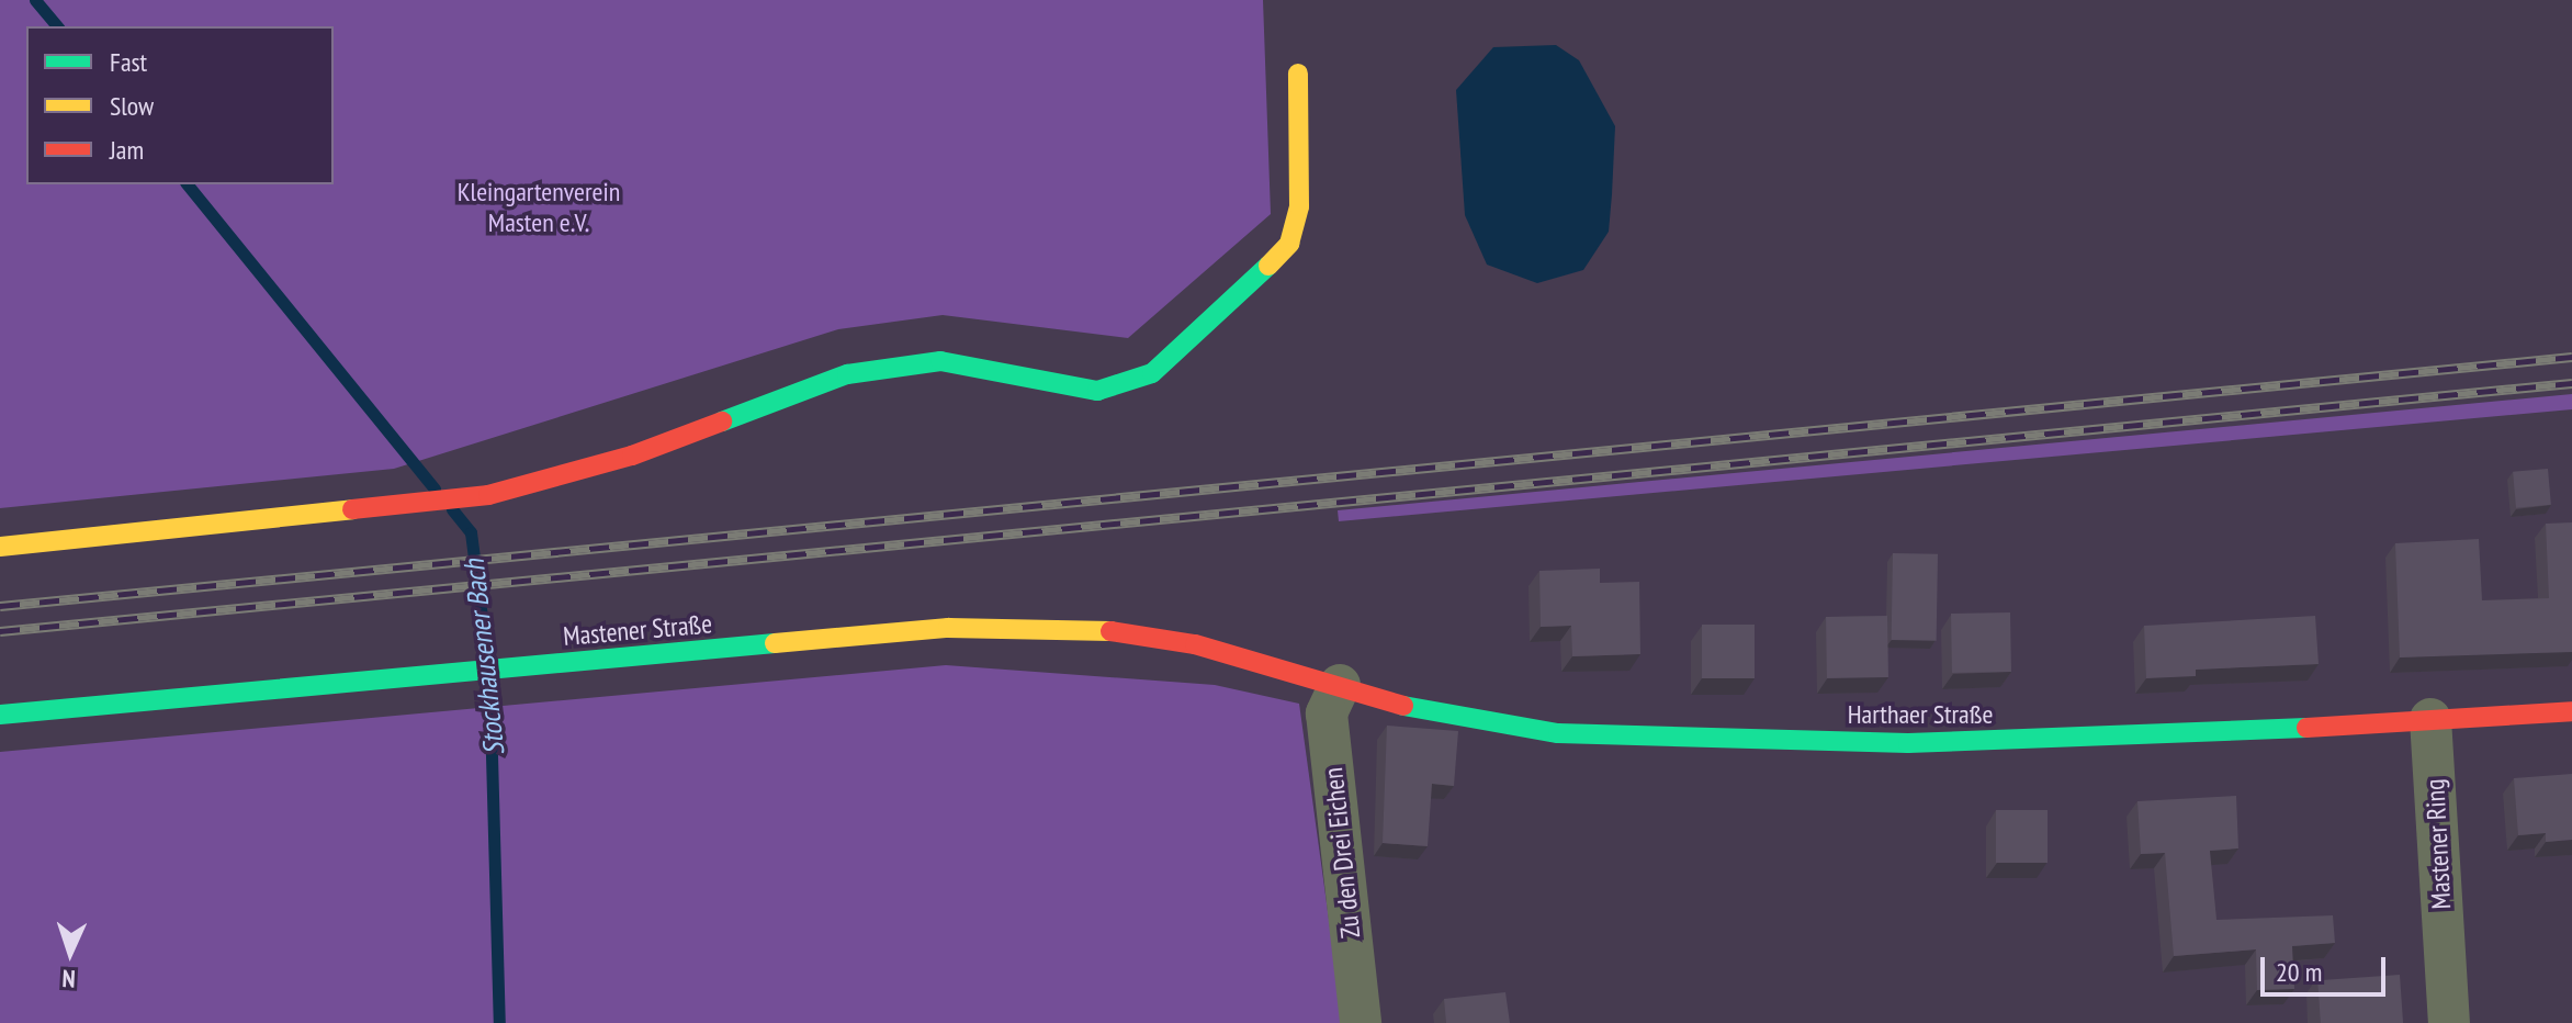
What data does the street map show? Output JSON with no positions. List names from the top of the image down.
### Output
{
  "streets": {
    "street": [
      "Mastener Straße",
      "Harthaer Straße",
      "Mastener Ring",
      "Zu den Drei Eichen"
    ]
  },
  "crossings": [
    ["Mastener Straße", "Harthaer Straße"],
    ["Harthaer Straße", "Mastener Ring"],
    ["Harthaer Straße", "Zu den Drei Eichen"]
  ],
  "water": ["Stockhausener Bach"],
  "parks": ["Kleingartenverein Masten e.V."],
  "legend": ["Fast", "Slow", "Jam"],
  "scale_bar": "20 m",
  "north": "bottom"
}
